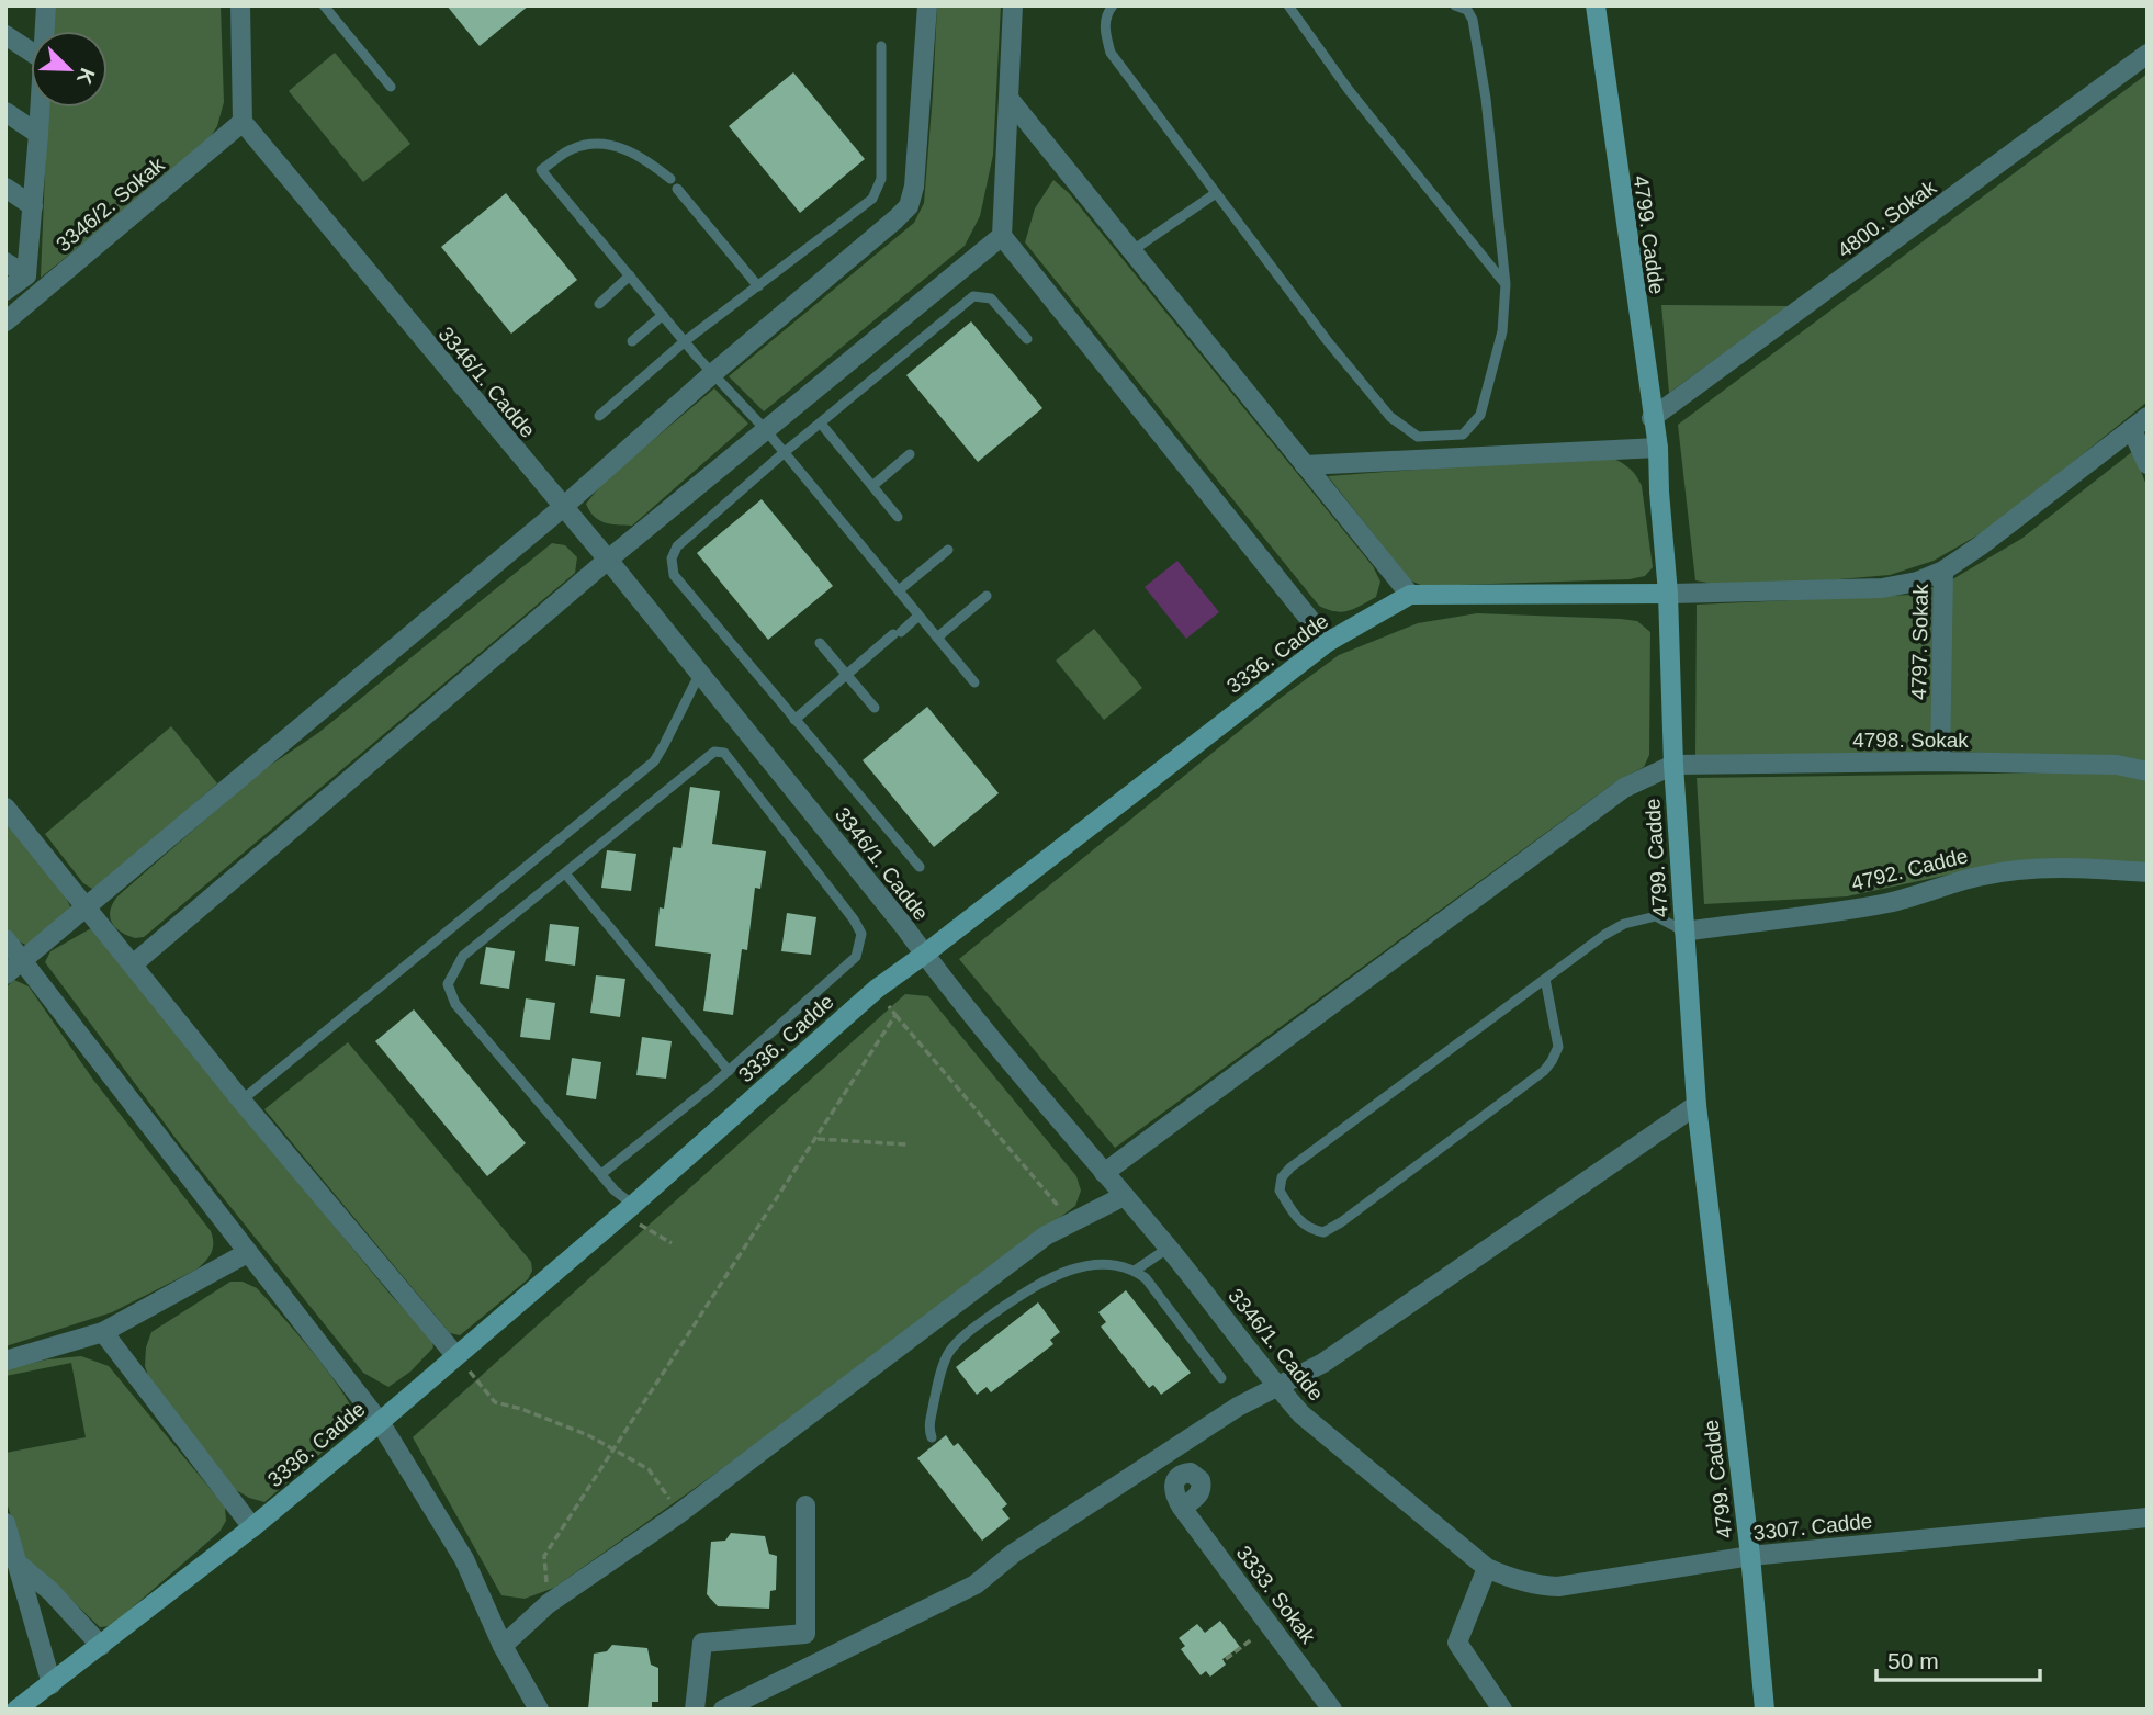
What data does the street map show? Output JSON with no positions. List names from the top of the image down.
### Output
{
  "streets": {
    "street": [
      "3346/2. Sokak",
      "4800. Sokak",
      "4799. Cadde",
      "3346/1. Cadde",
      "4797. Sokak",
      "3336. Cadde",
      "4798. Sokak",
      "4792. Cadde",
      "3307. Cadde",
      "3333. Sokak"
    ]
  },
  "crossings": [
    ["3346/2. Sokak", "3346/1. Cadde"],
    ["4800. Sokak", "4799. Cadde"],
    ["4799. Cadde", "3336. Cadde"],
    ["4799. Cadde", "4798. Sokak"],
    ["4799. Cadde", "4792. Cadde"],
    ["4799. Cadde", "3307. Cadde"],
    ["3346/1. Cadde", "3336. Cadde"],
    ["3346/1. Cadde", "3307. Cadde"],
    ["4797. Sokak", "4798. Sokak"]
  ],
  "scale_bar": "50 m",
  "north": "bottom right"
}
